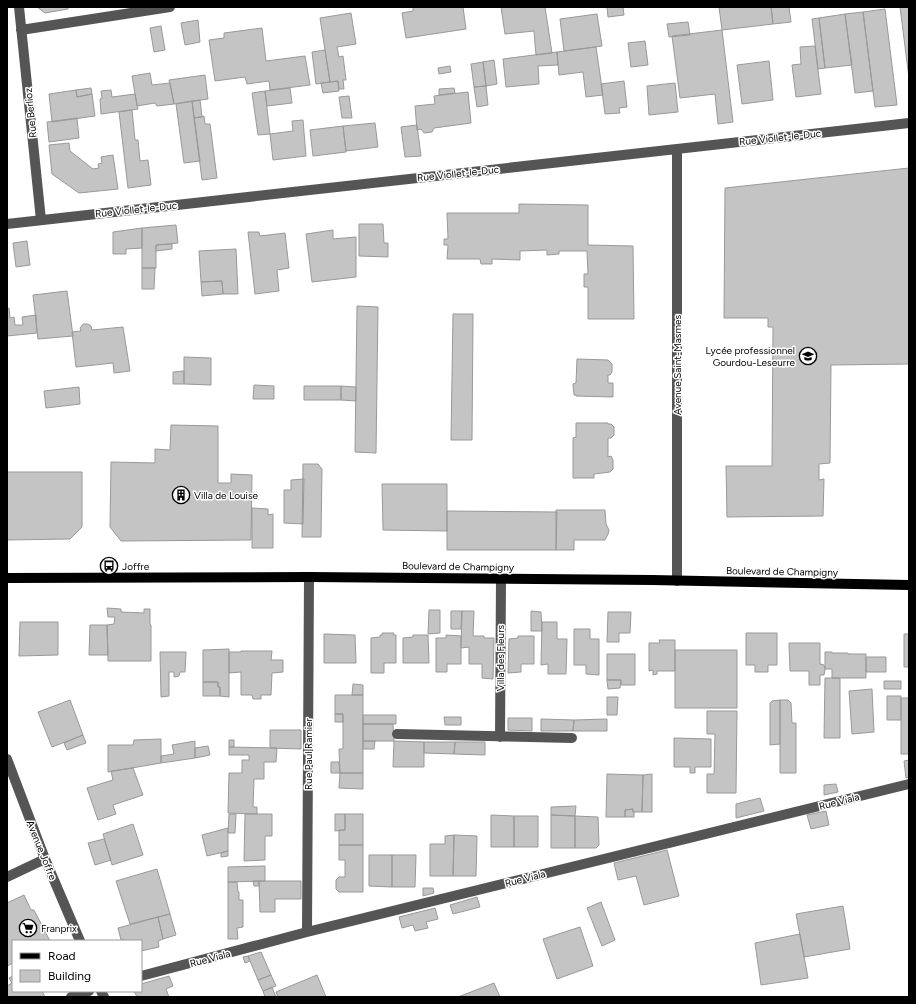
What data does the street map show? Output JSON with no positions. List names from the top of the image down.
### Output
{
  "streets": {
    "main road": ["Boulevard de Champigny"],
    "street": [
      "Rue Berlioz",
      "Rue Viollet-le-Duc",
      "Avenue Saint-Masmes",
      "Villa des Fleurs",
      "Rue Paul Ramier",
      "Rue Viala",
      "Avenue Joffre"
    ]
  },
  "crossings": [
    ["Rue Berlioz", "Rue Viollet-le-Duc"],
    ["Rue Viollet-le-Duc", "Avenue Saint-Masmes"],
    ["Avenue Saint-Masmes", "Boulevard de Champigny"],
    ["Boulevard de Champigny", "Villa des Fleurs"],
    ["Boulevard de Champigny", "Rue Paul Ramier"],
    ["Rue Paul Ramier", "Rue Viala"]
  ],
  "places": {
    "school or university": ["Lycée professionnel Gourdou-Leseurre"],
    "building": ["Villa de Louise"],
    "bus stop": ["Joffre"],
    "supermarket": ["Franprix"]
  },
  "legend": ["Road", "Building"]
}
